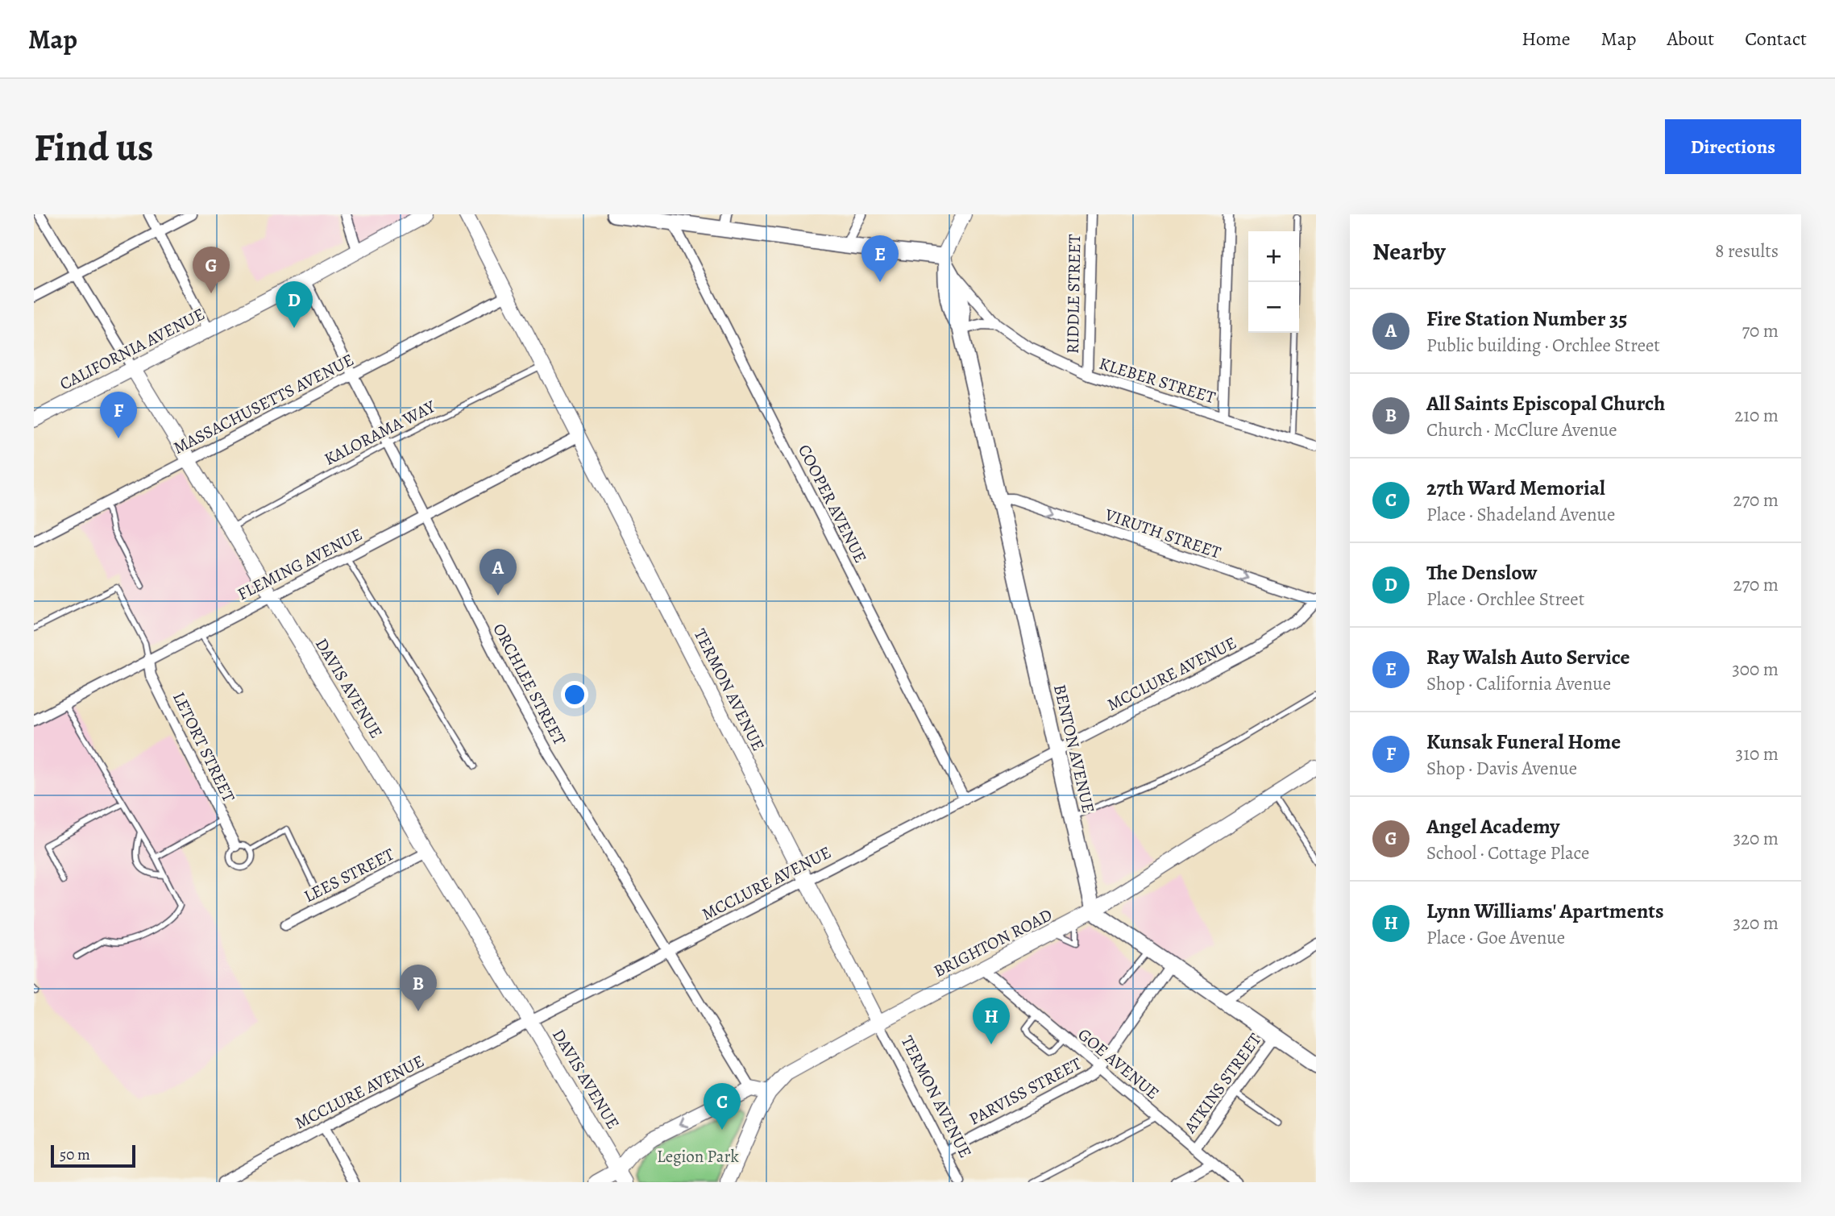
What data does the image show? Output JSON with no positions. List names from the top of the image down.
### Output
{
  "streets": {
    "main road": ["BENTON AVENUE"],
    "street": [
      "RIDDLE STREET",
      "CALIFORNIA AVENUE",
      "KLEBER STREET",
      "MASSACHUSETTS AVENUE",
      "COOPER AVENUE",
      "VIRUTH STREET",
      "FLEMING AVENUE",
      "MCCLURE AVENUE",
      "ORCHLEE STREET",
      "DAVIS AVENUE",
      "TERMON AVENUE",
      "LETORT STREET",
      "LEES STREET",
      "BRIGHTON ROAD",
      "GOE AVENUE",
      "ATKINS STREET",
      "PARVISS STREET"
    ],
    "lane": ["KALORAMA WAY"]
  },
  "crossings": [
    ["RIDDLE STREET", "KLEBER STREET"],
    ["CALIFORNIA AVENUE", "ORCHLEE STREET"],
    ["CALIFORNIA AVENUE", "DAVIS AVENUE"],
    ["KLEBER STREET", "BENTON AVENUE"],
    ["MASSACHUSETTS AVENUE", "ORCHLEE STREET"],
    ["MASSACHUSETTS AVENUE", "DAVIS AVENUE"],
    ["MASSACHUSETTS AVENUE", "TERMON AVENUE"],
    ["KALORAMA WAY", "ORCHLEE STREET"],
    ["KALORAMA WAY", "DAVIS AVENUE"],
    ["KALORAMA WAY", "TERMON AVENUE"],
    ["COOPER AVENUE", "MCCLURE AVENUE"],
    ["VIRUTH STREET", "MCCLURE AVENUE"],
    ["VIRUTH STREET", "BENTON AVENUE"],
    ["FLEMING AVENUE", "ORCHLEE STREET"],
    ["FLEMING AVENUE", "DAVIS AVENUE"],
    ["FLEMING AVENUE", "TERMON AVENUE"],
    ["FLEMING AVENUE", "LETORT STREET"],
    ["MCCLURE AVENUE", "ORCHLEE STREET"],
    ["MCCLURE AVENUE", "DAVIS AVENUE"],
    ["MCCLURE AVENUE", "TERMON AVENUE"],
    ["MCCLURE AVENUE", "BENTON AVENUE"],
    ["DAVIS AVENUE", "LEES STREET"],
    ["TERMON AVENUE", "BRIGHTON ROAD"],
    ["TERMON AVENUE", "PARVISS STREET"],
    ["BENTON AVENUE", "BRIGHTON ROAD"],
    ["BRIGHTON ROAD", "GOE AVENUE"],
    ["GOE AVENUE", "ATKINS STREET"],
    ["GOE AVENUE", "PARVISS STREET"]
  ],
  "one_way": ["VIRUTH STREET"],
  "parks": ["Legion Park"],
  "scale_bar": "50 m",
  "page": {
    "header": "Map",
    "nav": [
      "Home",
      "Map",
      "About",
      "Contact"
    ],
    "buttons": "Directions",
    "title": "Find us",
    "heading": ["Nearby", "8 results"],
    "map_buttons": ["+", "−"],
    "pins": [
      "E",
      "G",
      "D",
      "F",
      "A",
      "B",
      "H",
      "C"
    ],
    "list": [
      {
        "mark": "A",
        "name": "Fire Station Number 35",
        "note": "Public building · Orchlee Street",
        "value": "70 m"
      },
      {
        "mark": "B",
        "name": "All Saints Episcopal Church",
        "note": "Church · McClure Avenue",
        "value": "210 m"
      },
      {
        "mark": "C",
        "name": "27th Ward Memorial",
        "note": "Place · Shadeland Avenue",
        "value": "270 m"
      },
      {
        "mark": "D",
        "name": "The Denslow",
        "note": "Place · Orchlee Street",
        "value": "270 m"
      },
      {
        "mark": "E",
        "name": "Ray Walsh Auto Service",
        "note": "Shop · California Avenue",
        "value": "300 m"
      },
      {
        "mark": "F",
        "name": "Kunsak Funeral Home",
        "note": "Shop · Davis Avenue",
        "value": "310 m"
      },
      {
        "mark": "G",
        "name": "Angel Academy",
        "note": "School · Cottage Place",
        "value": "320 m"
      },
      {
        "mark": "H",
        "name": "Lynn Williams' Apartments",
        "note": "Place · Goe Avenue",
        "value": "320 m"
      }
    ],
    "scale": "50 m"
  }
}
